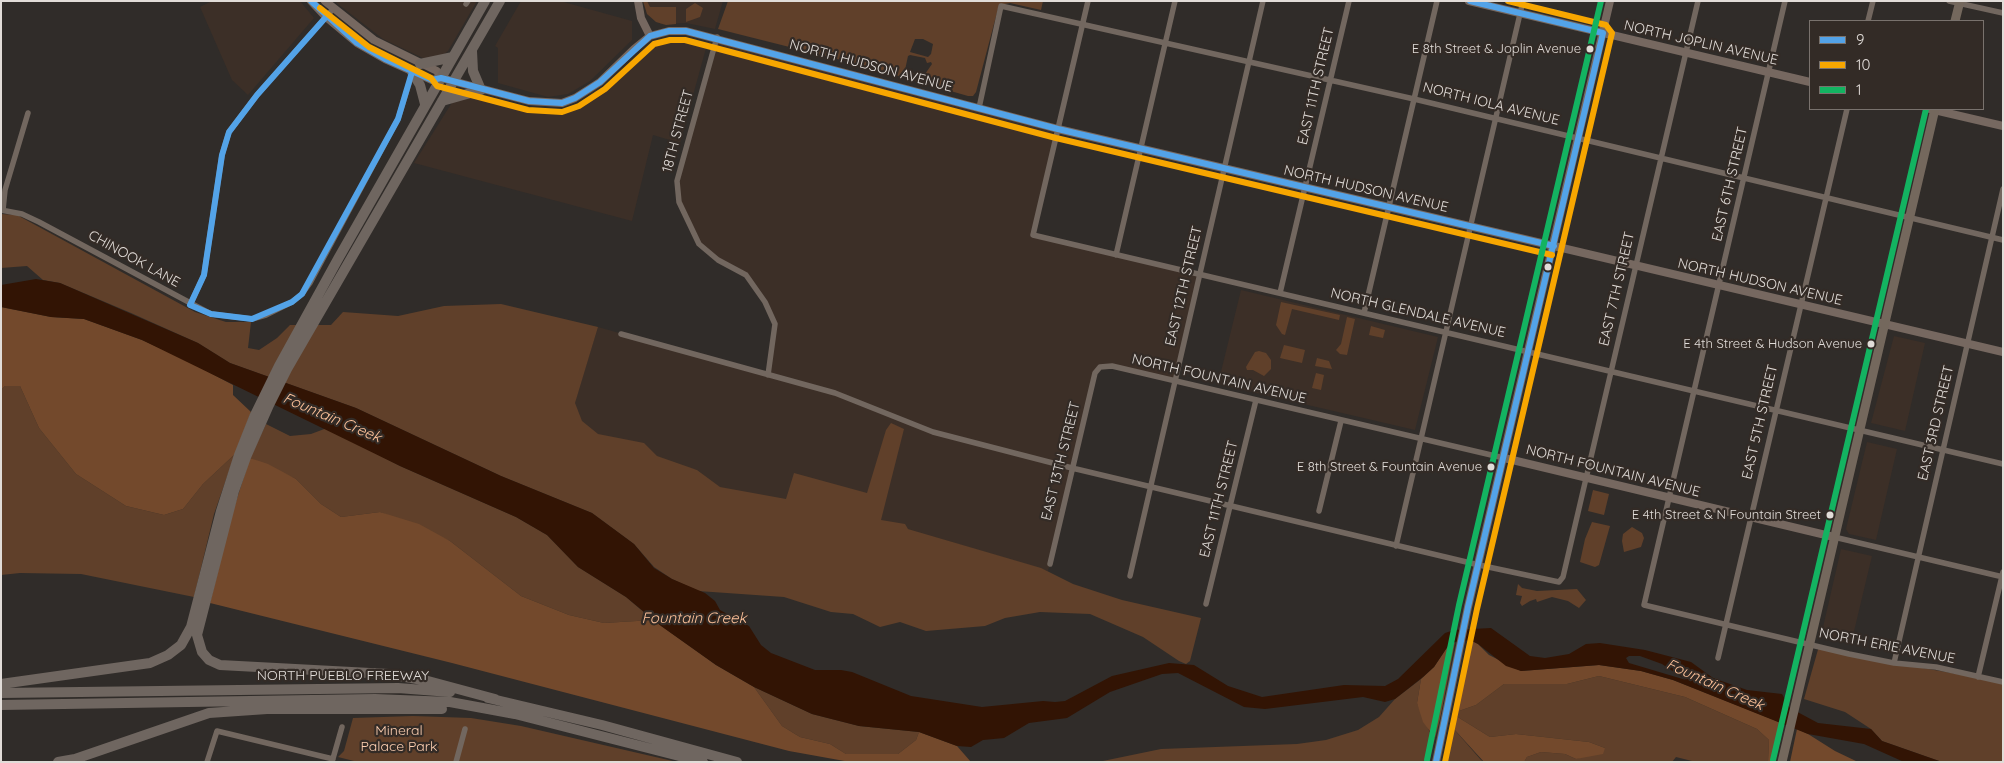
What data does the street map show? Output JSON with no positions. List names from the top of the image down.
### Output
{
  "streets": {
    "highway": ["NORTH PUEBLO FREEWAY"],
    "main road": ["NORTH JOPLIN AVENUE", "NORTH HUDSON AVENUE", "NORTH FOUNTAIN AVENUE"],
    "street": [
      "EAST 11TH STREET",
      "NORTH IOLA AVENUE",
      "18TH STREET",
      "EAST 6TH STREET",
      "CHINOOK LANE",
      "EAST 12TH STREET",
      "EAST 7TH STREET",
      "NORTH GLENDALE AVENUE",
      "EAST 5TH STREET",
      "EAST 3RD STREET",
      "EAST 13TH STREET",
      "NORTH ERIE AVENUE"
    ]
  },
  "crossings": [
    ["NORTH JOPLIN AVENUE", "EAST 6TH STREET"],
    ["NORTH JOPLIN AVENUE", "EAST 7TH STREET"],
    ["NORTH HUDSON AVENUE", "EAST 11TH STREET"],
    ["NORTH HUDSON AVENUE", "NORTH IOLA AVENUE"],
    ["NORTH HUDSON AVENUE", "18TH STREET"],
    ["NORTH HUDSON AVENUE", "EAST 6TH STREET"],
    ["NORTH HUDSON AVENUE", "EAST 12TH STREET"],
    ["NORTH HUDSON AVENUE", "EAST 7TH STREET"],
    ["NORTH HUDSON AVENUE", "NORTH GLENDALE AVENUE"],
    ["NORTH HUDSON AVENUE", "EAST 5TH STREET"],
    ["NORTH HUDSON AVENUE", "EAST 3RD STREET"],
    ["EAST 11TH STREET", "NORTH IOLA AVENUE"],
    ["EAST 11TH STREET", "NORTH GLENDALE AVENUE"],
    ["EAST 11TH STREET", "NORTH FOUNTAIN AVENUE"],
    ["NORTH IOLA AVENUE", "EAST 6TH STREET"],
    ["NORTH IOLA AVENUE", "EAST 12TH STREET"],
    ["NORTH IOLA AVENUE", "EAST 7TH STREET"],
    ["NORTH IOLA AVENUE", "EAST 5TH STREET"],
    ["NORTH IOLA AVENUE", "EAST 3RD STREET"],
    ["EAST 6TH STREET", "NORTH GLENDALE AVENUE"],
    ["EAST 6TH STREET", "NORTH FOUNTAIN AVENUE"],
    ["EAST 6TH STREET", "NORTH ERIE AVENUE"],
    ["EAST 12TH STREET", "NORTH GLENDALE AVENUE"],
    ["EAST 12TH STREET", "NORTH FOUNTAIN AVENUE"],
    ["EAST 7TH STREET", "NORTH GLENDALE AVENUE"],
    ["EAST 7TH STREET", "NORTH FOUNTAIN AVENUE"],
    ["NORTH GLENDALE AVENUE", "EAST 5TH STREET"],
    ["NORTH GLENDALE AVENUE", "EAST 3RD STREET"],
    ["NORTH FOUNTAIN AVENUE", "EAST 5TH STREET"],
    ["NORTH FOUNTAIN AVENUE", "EAST 3RD STREET"],
    ["NORTH FOUNTAIN AVENUE", "EAST 13TH STREET"],
    ["EAST 5TH STREET", "NORTH ERIE AVENUE"],
    ["EAST 3RD STREET", "NORTH ERIE AVENUE"]
  ],
  "water": ["Fountain Creek"],
  "parks": ["Mineral Palace Park"],
  "places": [
    "E 8th Street & Joplin Avenue",
    "E 4th Street & Hudson Avenue",
    "E 8th Street & Fountain Avenue",
    "E 4th Street & N Fountain Street"
  ],
  "lines": ["transit line 9", "transit line 10", "transit line 1"],
  "legend": ["9", "10", "1"]
}
